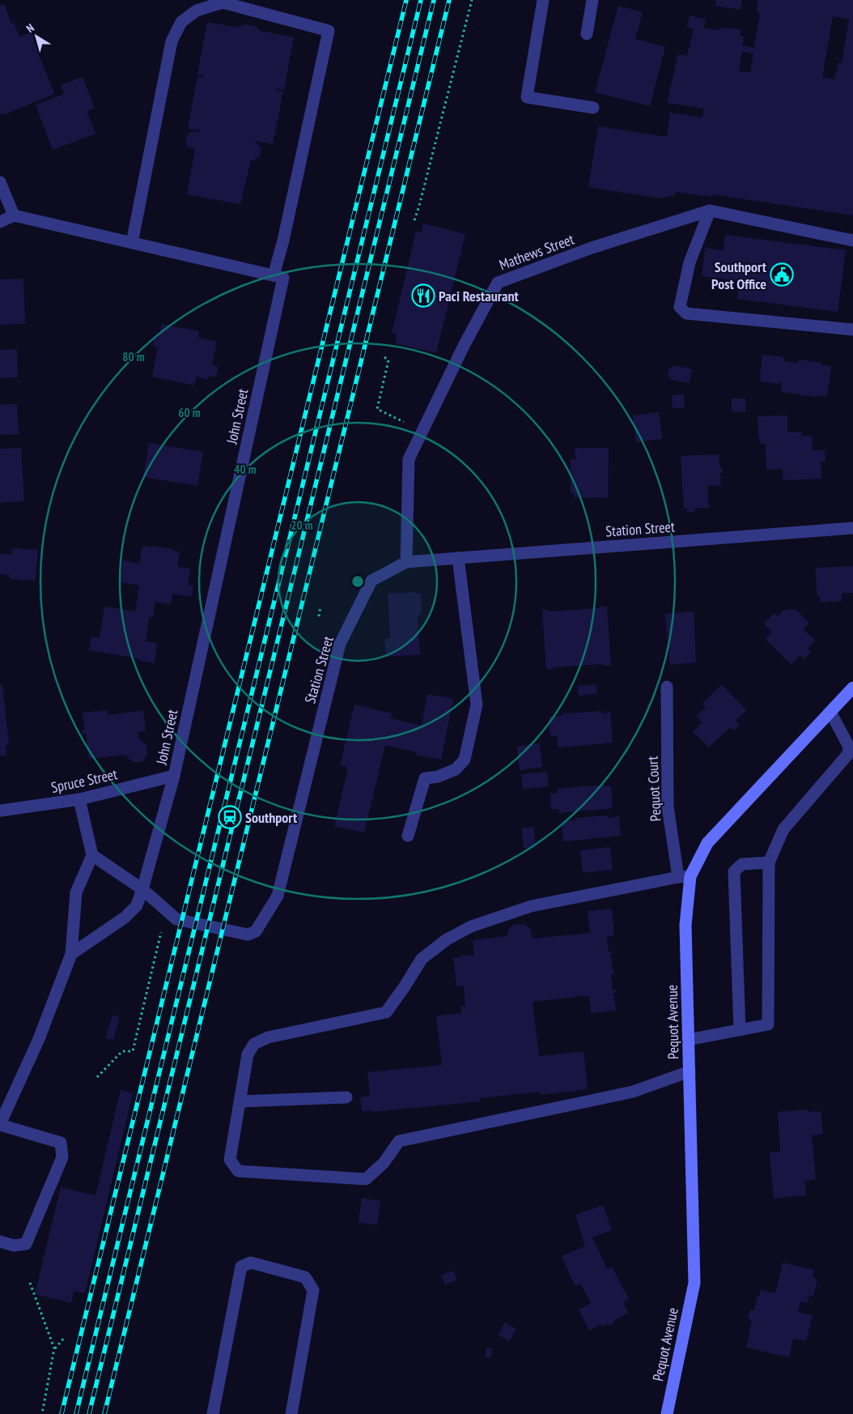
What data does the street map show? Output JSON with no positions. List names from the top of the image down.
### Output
{
  "streets": {
    "street": [
      "Mathews Street",
      "John Street",
      "Station Street",
      "Spruce Street",
      "Pequot Court",
      "Pequot Avenue"
    ]
  },
  "crossings": [
    ["Mathews Street", "Station Street"],
    ["John Street", "Station Street"],
    ["John Street", "Spruce Street"],
    ["Pequot Court", "Pequot Avenue"]
  ],
  "places": {
    "public building": ["Southport Post Office"],
    "restaurant": ["Paci Restaurant"],
    "station": ["Southport"]
  },
  "north": "top left",
  "rings": [
    "80 m",
    "60 m",
    "40 m",
    "20 m"
  ]
}
